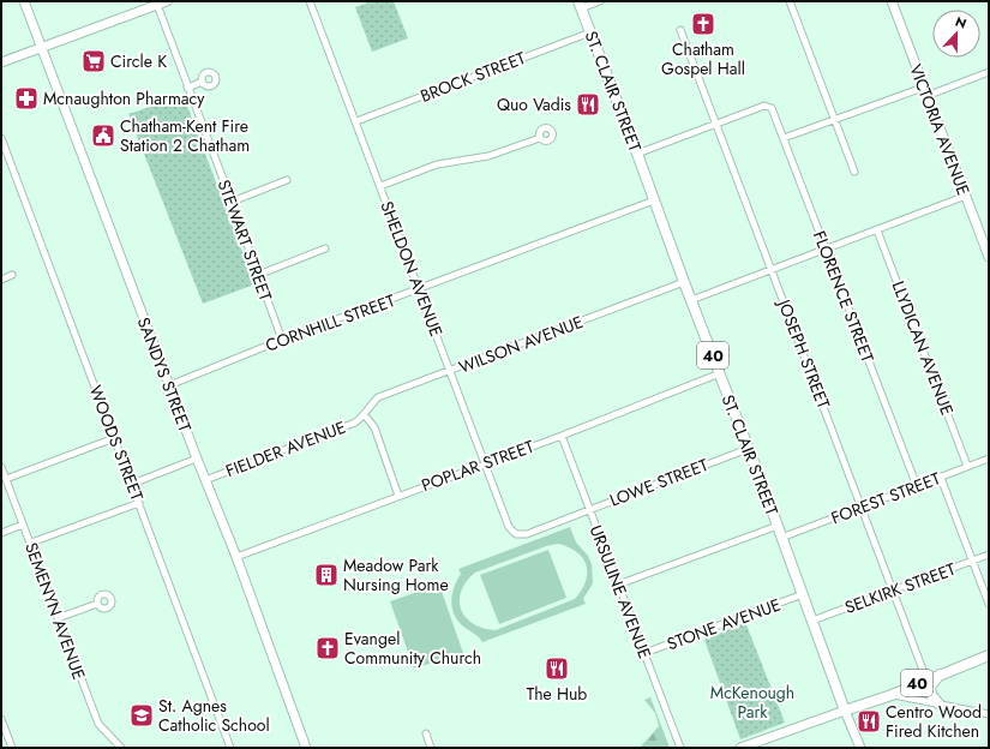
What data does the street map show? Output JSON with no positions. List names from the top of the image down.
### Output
{
  "streets": {
    "main road": ["ST. CLAIR STREET", "40"],
    "street": [
      "BROCK STREET",
      "VICTORIA AVENUE",
      "STEWART STREET",
      "SHELDON AVENUE",
      "FLORENCE STREET",
      "CORNHILL STREET",
      "WILSON AVENUE",
      "LLYDICAN AVENUE",
      "JOSEPH STREET",
      "SANDYS STREET",
      "WOODS STREET",
      "FIELDER AVENUE",
      "POPLAR STREET",
      "LOWE STREET",
      "FOREST STREET",
      "SELKIRK STREET",
      "URSULINE AVENUE",
      "SEMENYN AVENUE",
      "STONE AVENUE"
    ]
  },
  "crossings": [
    ["BROCK STREET", "ST. CLAIR STREET"],
    ["BROCK STREET", "SHELDON AVENUE"],
    ["ST. CLAIR STREET", "CORNHILL STREET"],
    ["ST. CLAIR STREET", "WILSON AVENUE"],
    ["ST. CLAIR STREET", "40"],
    ["ST. CLAIR STREET", "POPLAR STREET"],
    ["ST. CLAIR STREET", "LOWE STREET"],
    ["ST. CLAIR STREET", "FOREST STREET"],
    ["ST. CLAIR STREET", "SELKIRK STREET"],
    ["ST. CLAIR STREET", "STONE AVENUE"],
    ["STEWART STREET", "CORNHILL STREET"],
    ["SHELDON AVENUE", "CORNHILL STREET"],
    ["SHELDON AVENUE", "WILSON AVENUE"],
    ["SHELDON AVENUE", "POPLAR STREET"],
    ["SHELDON AVENUE", "LOWE STREET"],
    ["FLORENCE STREET", "JOSEPH STREET"],
    ["FLORENCE STREET", "FOREST STREET"],
    ["CORNHILL STREET", "SANDYS STREET"],
    ["WILSON AVENUE", "FIELDER AVENUE"],
    ["LLYDICAN AVENUE", "FOREST STREET"],
    ["JOSEPH STREET", "40"],
    ["JOSEPH STREET", "FOREST STREET"],
    ["JOSEPH STREET", "SELKIRK STREET"],
    ["SANDYS STREET", "FIELDER AVENUE"],
    ["SANDYS STREET", "POPLAR STREET"],
    ["POPLAR STREET", "URSULINE AVENUE"],
    ["LOWE STREET", "URSULINE AVENUE"],
    ["URSULINE AVENUE", "STONE AVENUE"]
  ],
  "parks": ["McKenough Park"],
  "places": {
    "church": ["Chatham Gospel Hall", "Evangel Community Church"],
    "supermarket": ["Circle K"],
    "pharmacy": ["Mcnaughton Pharmacy"],
    "restaurant": ["Quo Vadis", "The Hub", "Centro Wood Fired Kitchen"],
    "public building": ["Chatham-Kent Fire Station 2 Chatham"],
    "building": ["Meadow Park Nursing Home"],
    "school or university": ["St. Agnes Catholic School"]
  },
  "north": "top"
}
